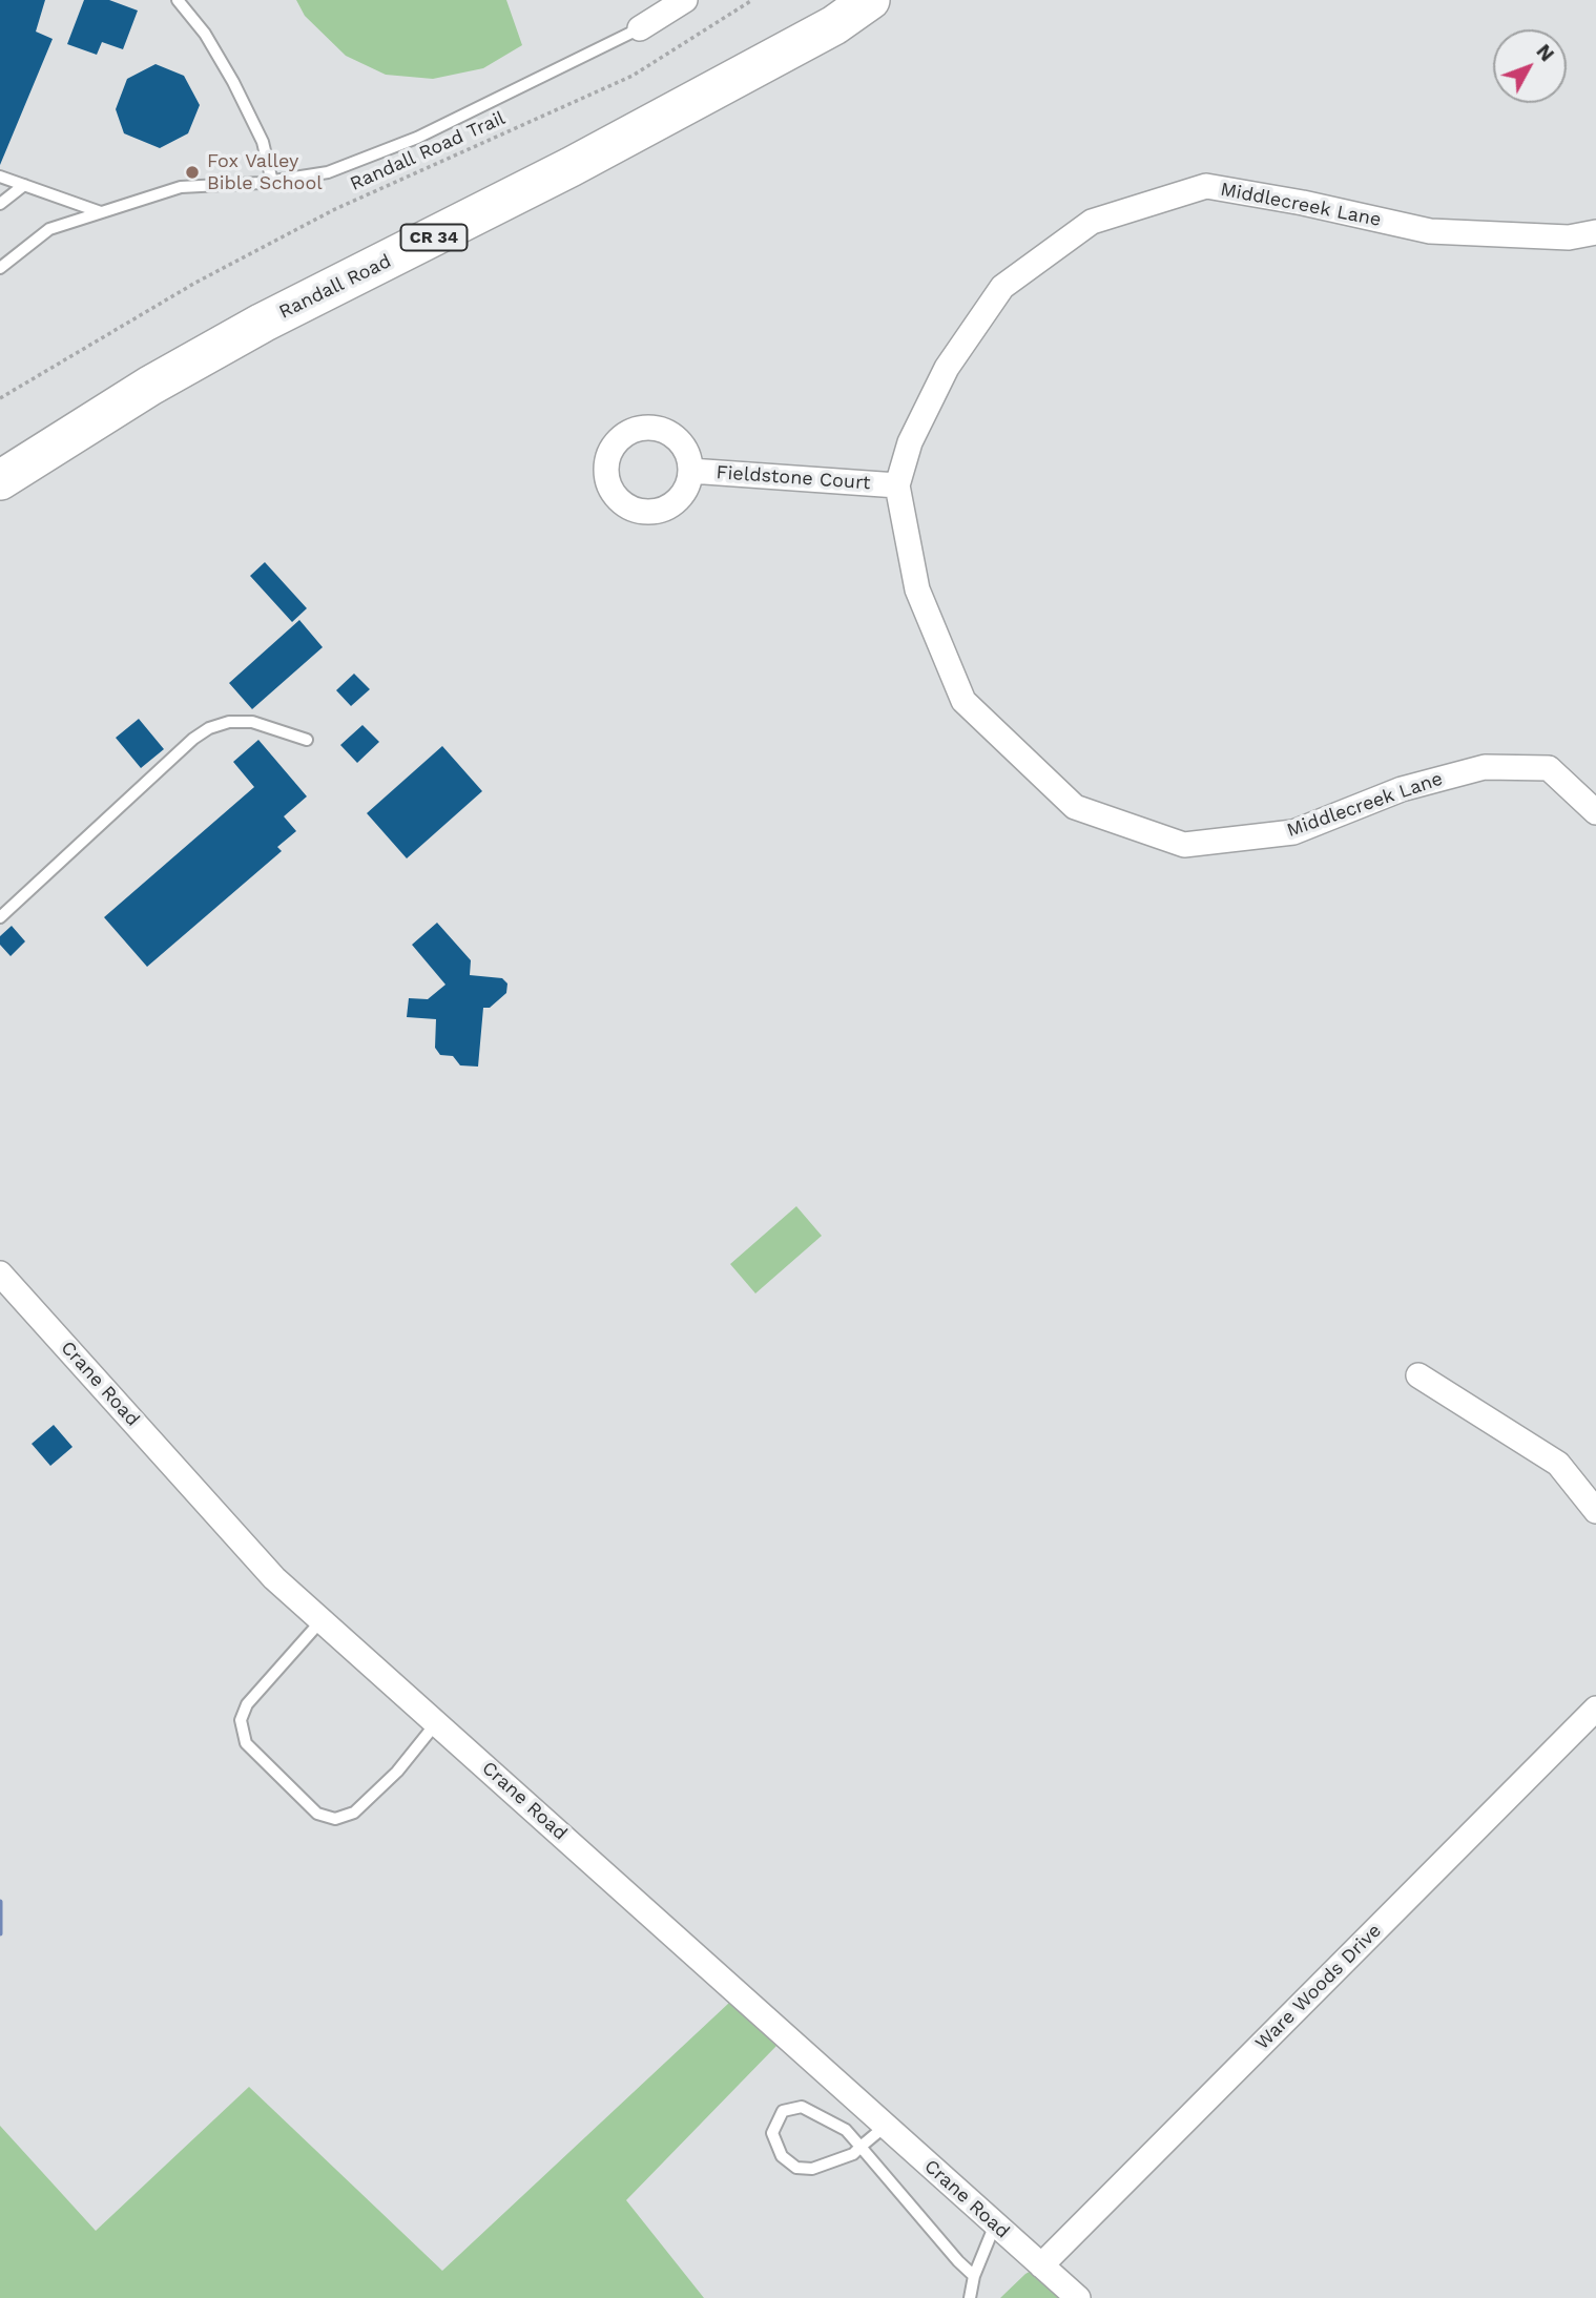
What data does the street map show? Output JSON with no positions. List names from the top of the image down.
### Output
{
  "streets": {
    "main road": ["CR 34", "Randall Road"],
    "street": [
      "Middlecreek Lane",
      "Fieldstone Court",
      "Crane Road",
      "Ware Woods Drive"
    ],
    "path": ["Randall Road Trail"]
  },
  "crossings": [
    ["Middlecreek Lane", "Fieldstone Court"],
    ["Crane Road", "Ware Woods Drive"]
  ],
  "places": ["Fox Valley Bible School"],
  "north": "top right"
}
